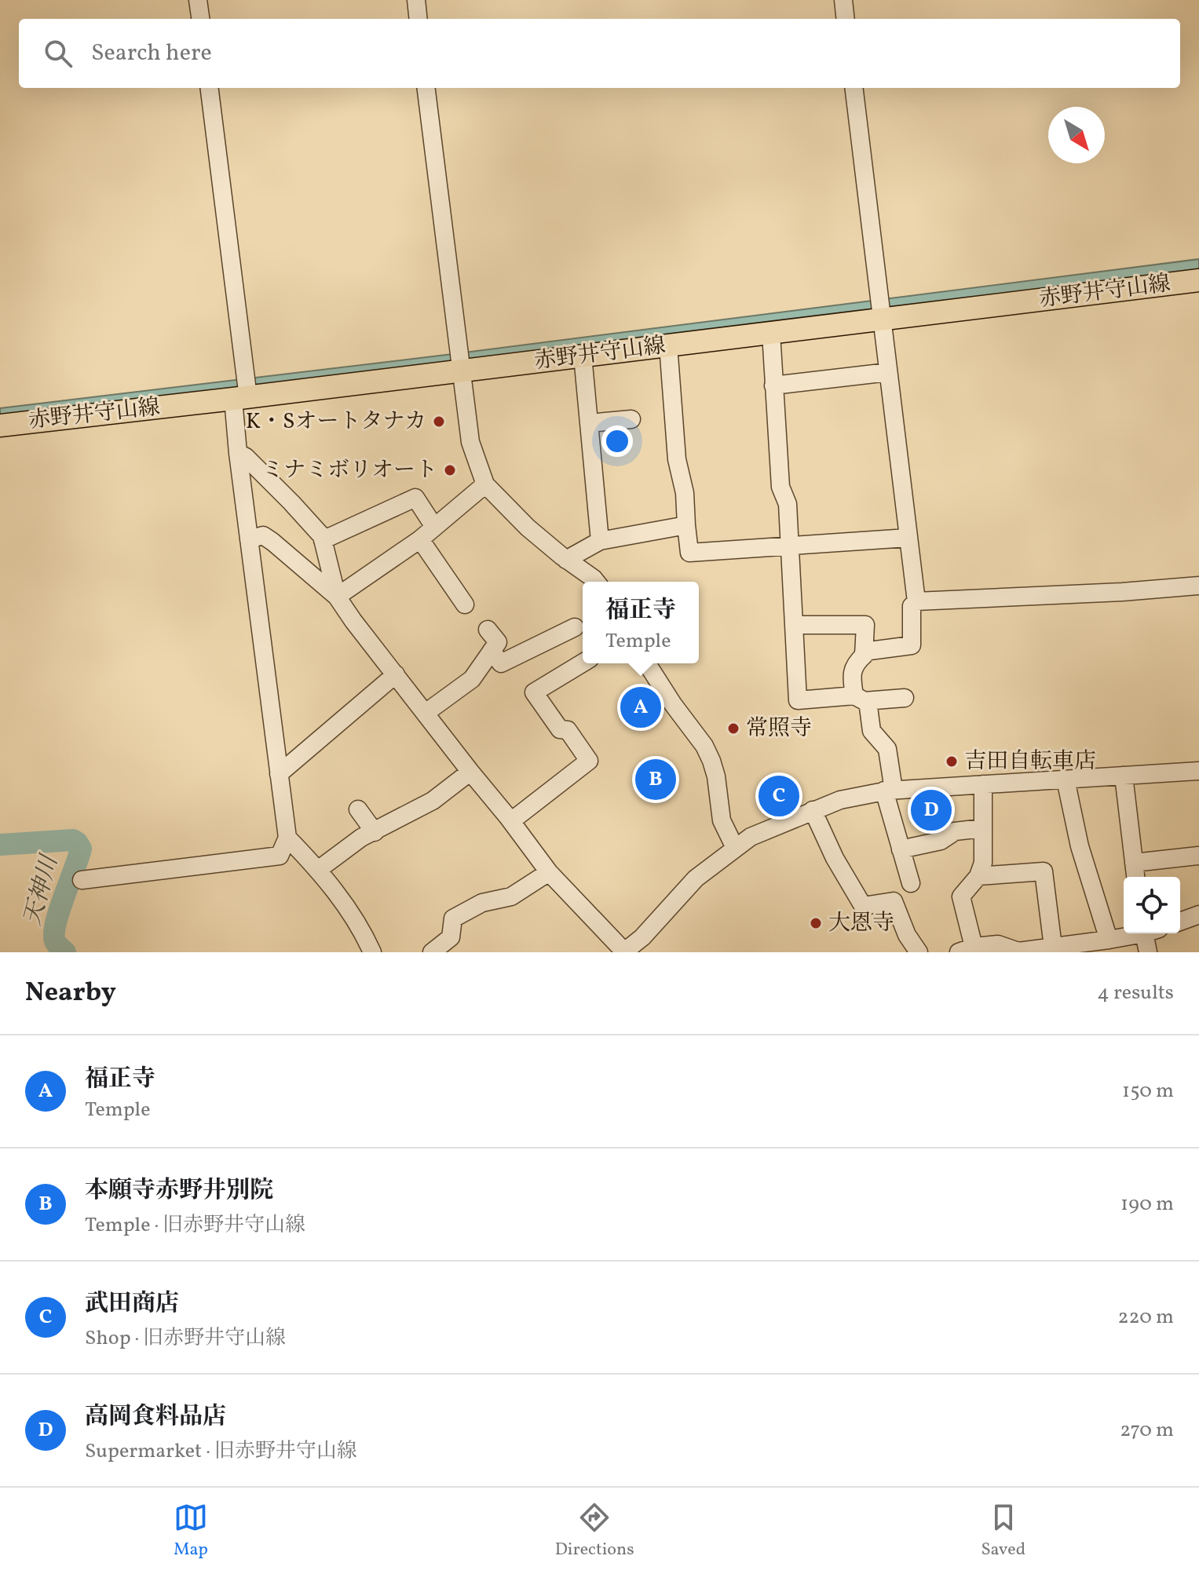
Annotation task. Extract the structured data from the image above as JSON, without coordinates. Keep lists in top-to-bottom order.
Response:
{
  "streets": {
    "main road": ["赤野井守山線"]
  },
  "water": ["天神川"],
  "places": [
    "K・Sオートタナカ",
    "ミナミボリオート",
    "常照寺",
    "吉田自転車店",
    "大恩寺"
  ],
  "north": "bottom right",
  "page": {
    "search": "Search here",
    "popup": ["福正寺", "Temple"],
    "pins": [
      "A",
      "B",
      "C",
      "D"
    ],
    "heading": ["Nearby", "4 results"],
    "list": [
      {
        "mark": "A",
        "name": "福正寺",
        "note": "Temple",
        "value": "150 m"
      },
      {
        "mark": "B",
        "name": "本願寺赤野井別院",
        "note": "Temple · 旧赤野井守山線",
        "value": "190 m"
      },
      {
        "mark": "C",
        "name": "武田商店",
        "note": "Shop · 旧赤野井守山線",
        "value": "220 m"
      },
      {
        "mark": "D",
        "name": "高岡食料品店",
        "note": "Supermarket · 旧赤野井守山線",
        "value": "270 m"
      }
    ],
    "nav": ["Map", "Directions", "Saved"]
  }
}
